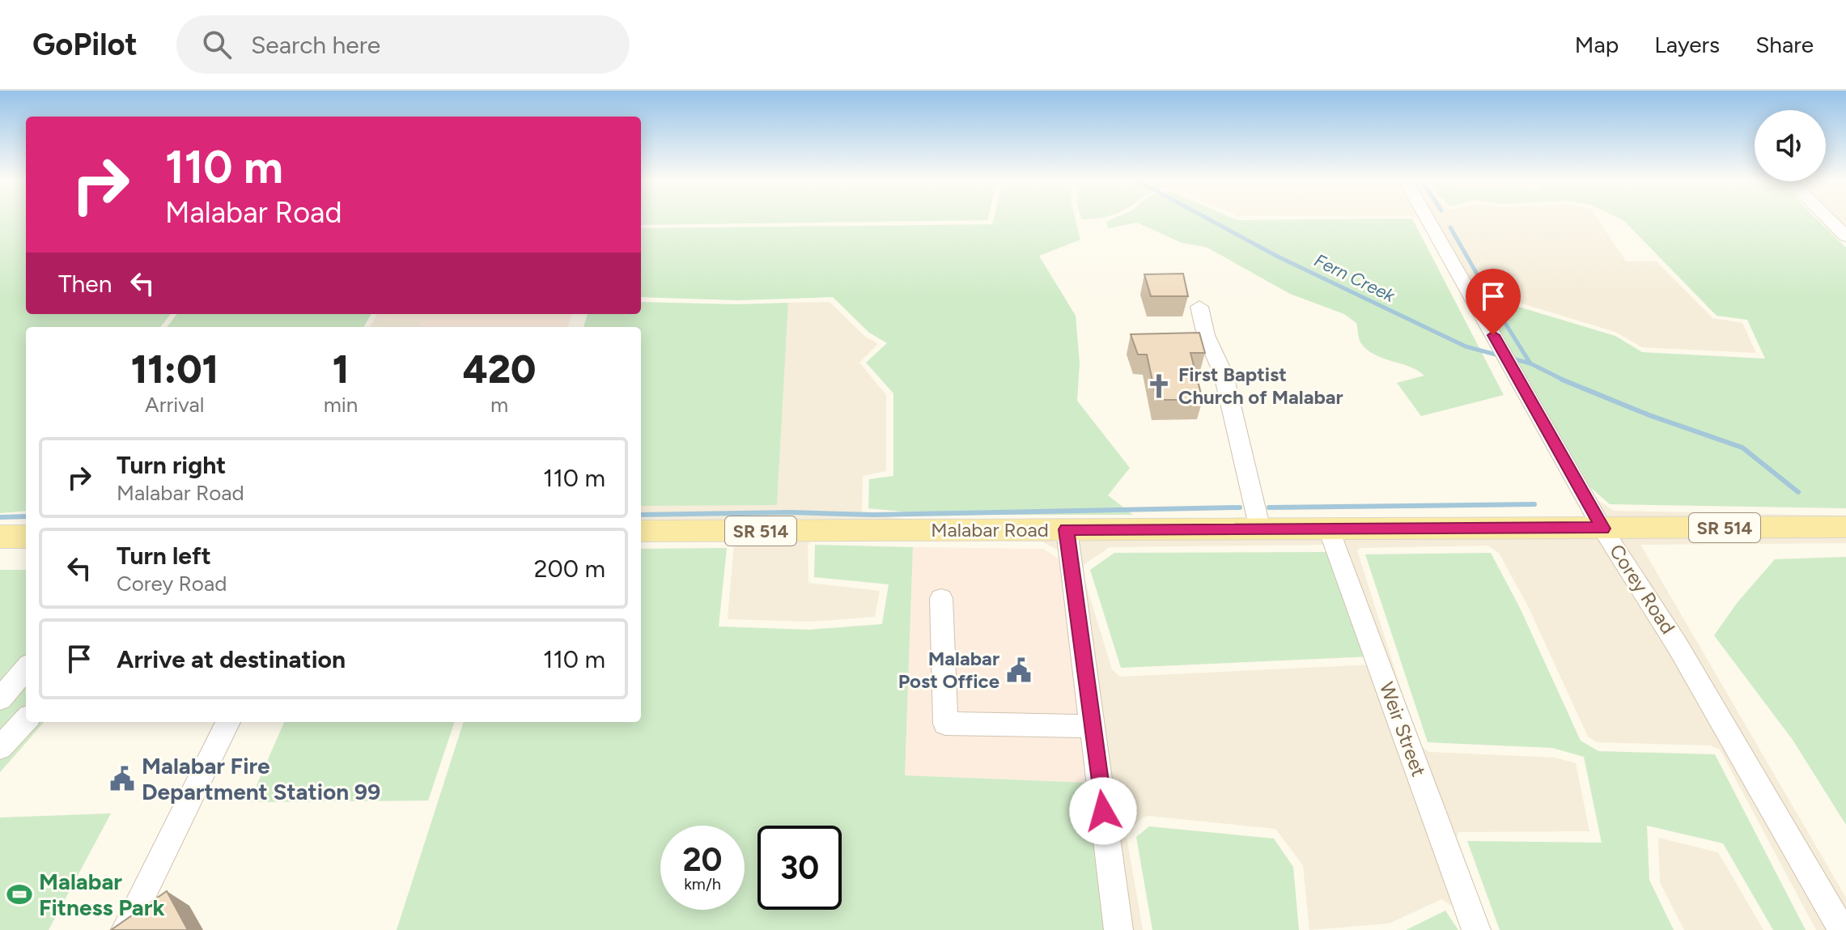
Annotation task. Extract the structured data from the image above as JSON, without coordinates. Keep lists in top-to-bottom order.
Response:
{
  "streets": {
    "main road": ["SR 514", "Malabar Road"],
    "street": ["Corey Road", "Weir Street"]
  },
  "crossings": [
    ["Malabar Road", "Corey Road"],
    ["Malabar Road", "Weir Street"]
  ],
  "water": ["Fern Creek"],
  "places": {
    "church": ["First Baptist Church of Malabar"],
    "public building": ["Malabar Post Office", "Malabar Fire Department Station 99"],
    "sports": ["Malabar Fitness Park"]
  },
  "page": {
    "header": "GoPilot",
    "search": "Search here",
    "nav": ["Map", "Layers", "Share"],
    "turn": ["110 m", "Malabar Road"],
    "then": "Then",
    "eta": [
      "11:01",
      "Arrival",
      "1",
      "min",
      "420",
      "m"
    ],
    "list": [
      {
        "name": "Turn right",
        "note": "Malabar Road",
        "value": "110 m"
      },
      {
        "name": "Turn left",
        "note": "Corey Road",
        "value": "200 m"
      },
      {
        "name": "Arrive at destination",
        "value": "110 m"
      }
    ],
    "speed": "20 km/h",
    "limit": "30"
  }
}
